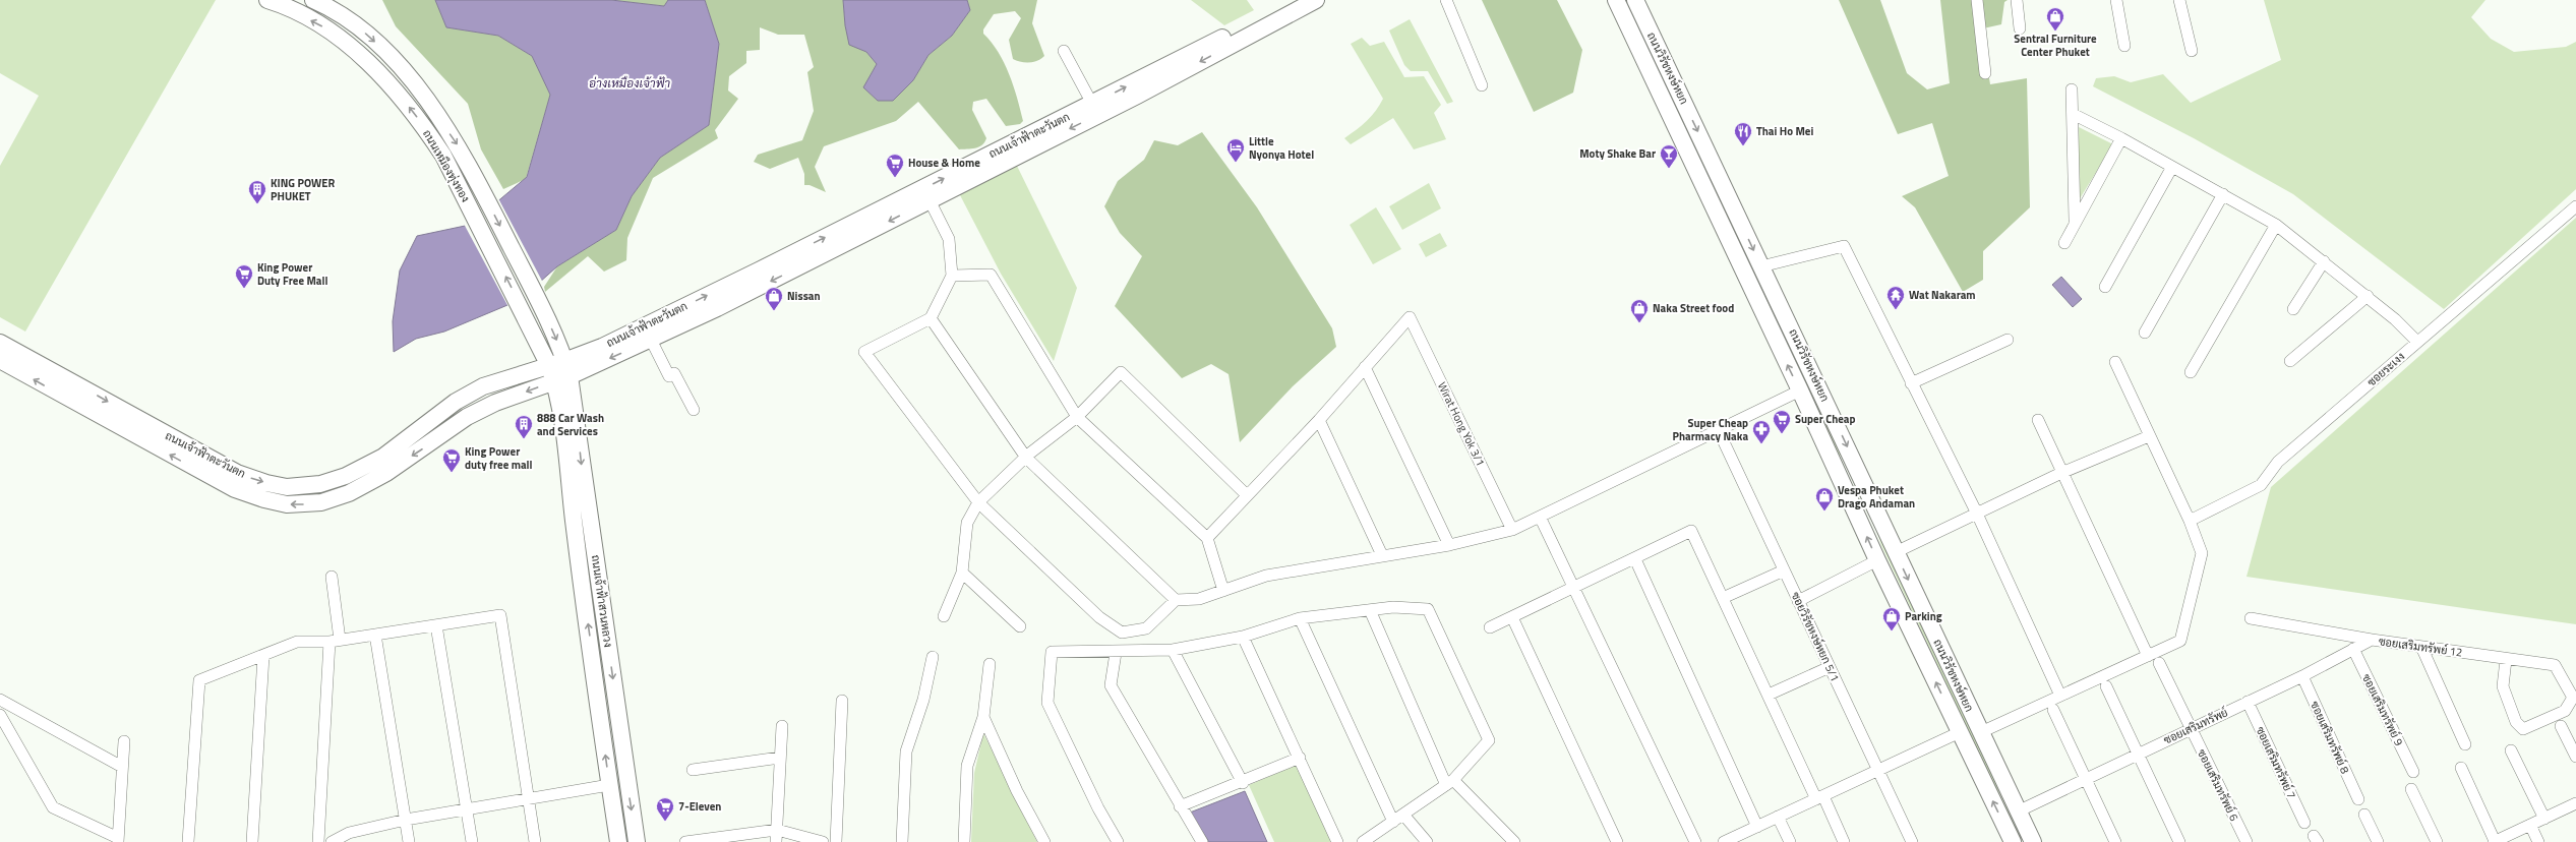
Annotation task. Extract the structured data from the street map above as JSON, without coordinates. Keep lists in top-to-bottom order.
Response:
{
  "streets": {
    "main road": [
      "ถนนวิรัชหงษ์หยก",
      "ถนนเจ้าฟ้าตะวันตก",
      "ถนนเหมืองทุ่งทอง",
      "ถนนเจ้าฟ้าสวนหลวง"
    ],
    "street": [
      "ซอยระเงง",
      "Wirat Hong Yok 3/1",
      "ซอยวิรัชหงษ์หยก 5/1",
      "ซอยเสริมทรัพย์ 12",
      "ซอยเสริมทรัพย์ 9",
      "ซอยเสริมทรัพย์",
      "ซอยเสริมทรัพย์ 8",
      "ซอยเสริมทรัพย์ 7",
      "ซอยเสริมทรัพย์ 6"
    ]
  },
  "crossings": [
    ["ถนนวิรัชหงษ์หยก", "ซอยเสริมทรัพย์"],
    ["ถนนเจ้าฟ้าตะวันตก", "ถนนเหมืองทุ่งทอง"],
    ["ถนนเจ้าฟ้าตะวันตก", "ถนนเจ้าฟ้าสวนหลวง"],
    ["ถนนเหมืองทุ่งทอง", "ถนนเจ้าฟ้าสวนหลวง"],
    ["ซอยเสริมทรัพย์ 12", "ซอยเสริมทรัพย์"],
    ["ซอยเสริมทรัพย์ 9", "ซอยเสริมทรัพย์"],
    ["ซอยเสริมทรัพย์", "ซอยเสริมทรัพย์ 8"],
    ["ซอยเสริมทรัพย์", "ซอยเสริมทรัพย์ 7"],
    ["ซอยเสริมทรัพย์", "ซอยเสริมทรัพย์ 6"]
  ],
  "water": ["อ่างเหมืองเจ้าฟ้า"],
  "places": {
    "shop": [
      "Sentral Furniture Center Phuket",
      "Nissan",
      "Naka Street food",
      "Vespa Phuket Drago Andaman",
      "Parking"
    ],
    "restaurant": ["Thai Ho Mei"],
    "hotel": ["Little Nyonya Hotel"],
    "bar": ["Moty Shake Bar"],
    "supermarket": [
      "House & Home",
      "King Power Duty Free Mall",
      "Super Cheap",
      "King Power duty free mall",
      "7-Eleven"
    ],
    "building": ["KING POWER PHUKET", "888 Car Wash and Services"],
    "temple": ["Wat Nakaram"],
    "pharmacy": ["Super Cheap Pharmacy Naka"]
  }
}
